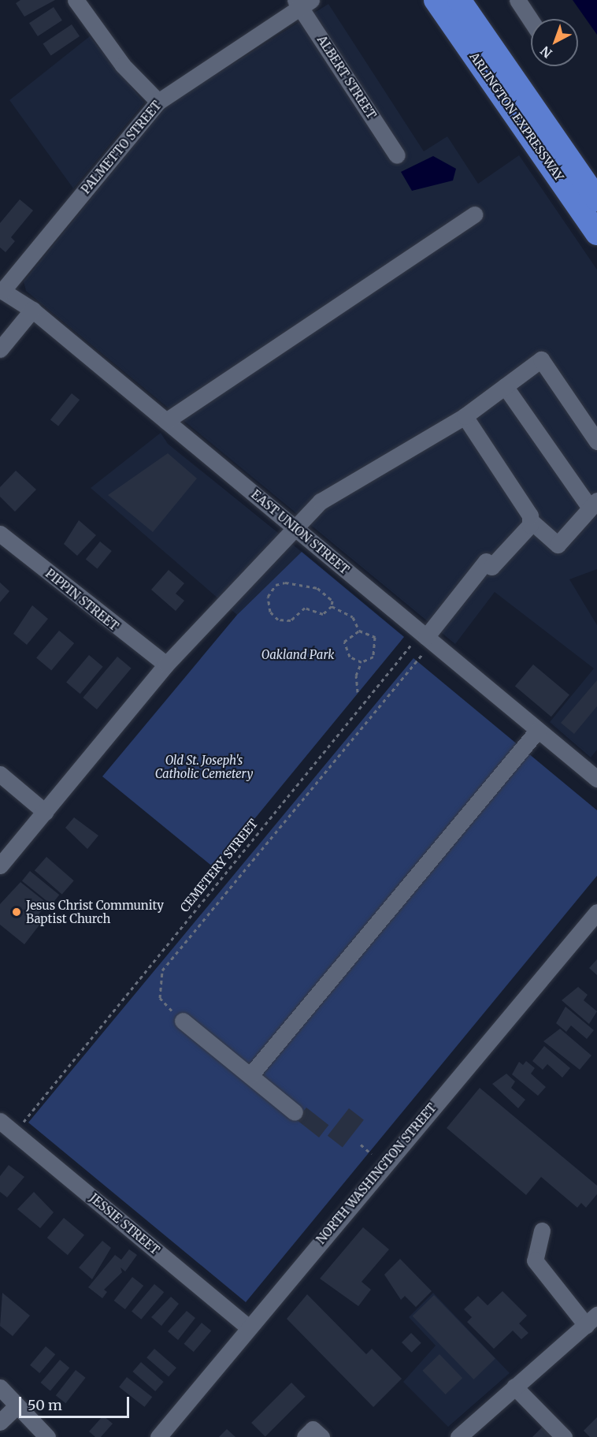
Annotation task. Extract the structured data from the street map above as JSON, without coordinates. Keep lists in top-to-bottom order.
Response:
{
  "streets": {
    "highway": ["ARLINGTON EXPRESSWAY"],
    "street": [
      "ALBERT STREET",
      "PALMETTO STREET",
      "EAST UNION STREET",
      "PIPPIN STREET",
      "NORTH WASHINGTON STREET",
      "JESSIE STREET"
    ],
    "path": ["CEMETERY STREET"]
  },
  "crossings": [
    ["ALBERT STREET", "PALMETTO STREET"],
    ["PALMETTO STREET", "EAST UNION STREET"],
    ["EAST UNION STREET", "CEMETERY STREET"],
    ["CEMETERY STREET", "JESSIE STREET"],
    ["NORTH WASHINGTON STREET", "JESSIE STREET"]
  ],
  "parks": ["Oakland Park", "Old St. Joseph's Catholic Cemetery"],
  "places": ["Jesus Christ Community Baptist Church"],
  "scale_bar": "50 m",
  "north": "bottom left"
}
